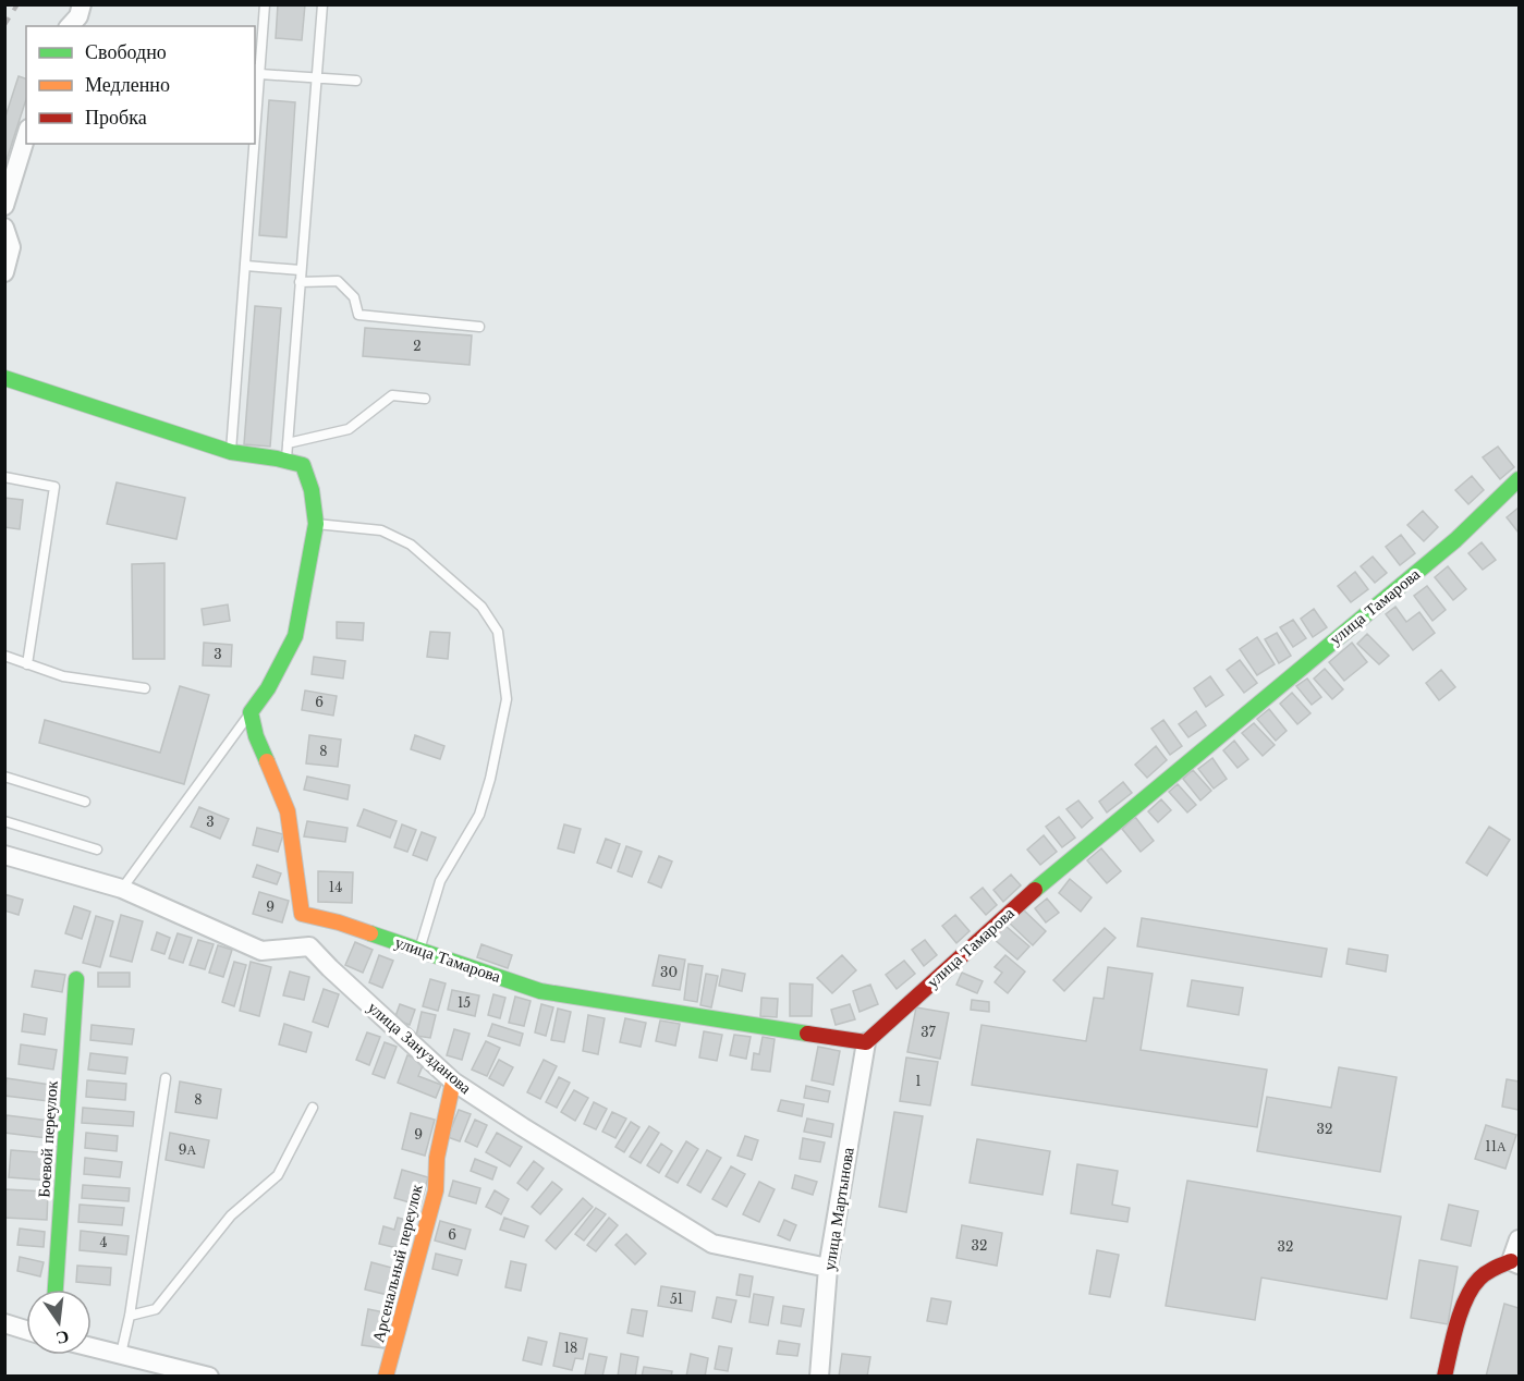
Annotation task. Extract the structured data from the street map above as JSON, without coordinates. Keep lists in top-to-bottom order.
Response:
{
  "streets": {
    "street": [
      "улица Тамарова",
      "улица Занузданова",
      "Боевой переулок",
      "улица Мартынова",
      "Арсенальный переулок"
    ]
  },
  "crossings": [
    ["улица Тамарова", "улица Мартынова"],
    ["улица Занузданова", "улица Мартынова"],
    ["улица Занузданова", "Арсенальный переулок"]
  ],
  "house_numbers": [
    "2",
    "3",
    "6",
    "8",
    "3",
    "14",
    "9",
    "30",
    "15",
    "37",
    "1",
    "8",
    "32",
    "9",
    "11А",
    "9А",
    "6",
    "4",
    "32",
    "32",
    "51",
    "18"
  ],
  "legend": ["Свободно", "Медленно", "Пробка"],
  "north": "bottom"
}
